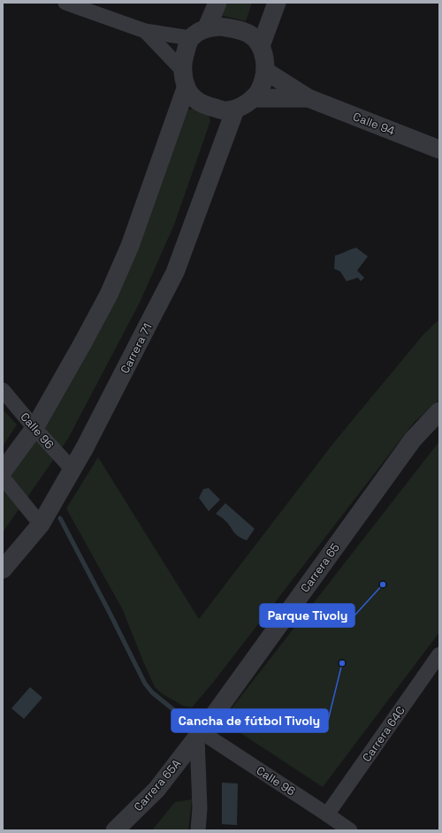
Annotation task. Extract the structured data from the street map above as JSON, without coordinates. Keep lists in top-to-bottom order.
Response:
{
  "streets": {
    "street": [
      "Calle 94",
      "Carrera 71",
      "Calle 96",
      "Carrera 65",
      "Carrera 64C",
      "Carrera 65A"
    ]
  },
  "crossings": [
    ["Calle 94", "Carrera 71"],
    ["Carrera 71", "Calle 96"],
    ["Calle 96", "Carrera 65"],
    ["Calle 96", "Carrera 64C"],
    ["Calle 96", "Carrera 65A"],
    ["Carrera 65", "Carrera 65A"]
  ],
  "places": ["Parque Tivoly", "Cancha de fútbol Tivoly"]
}
